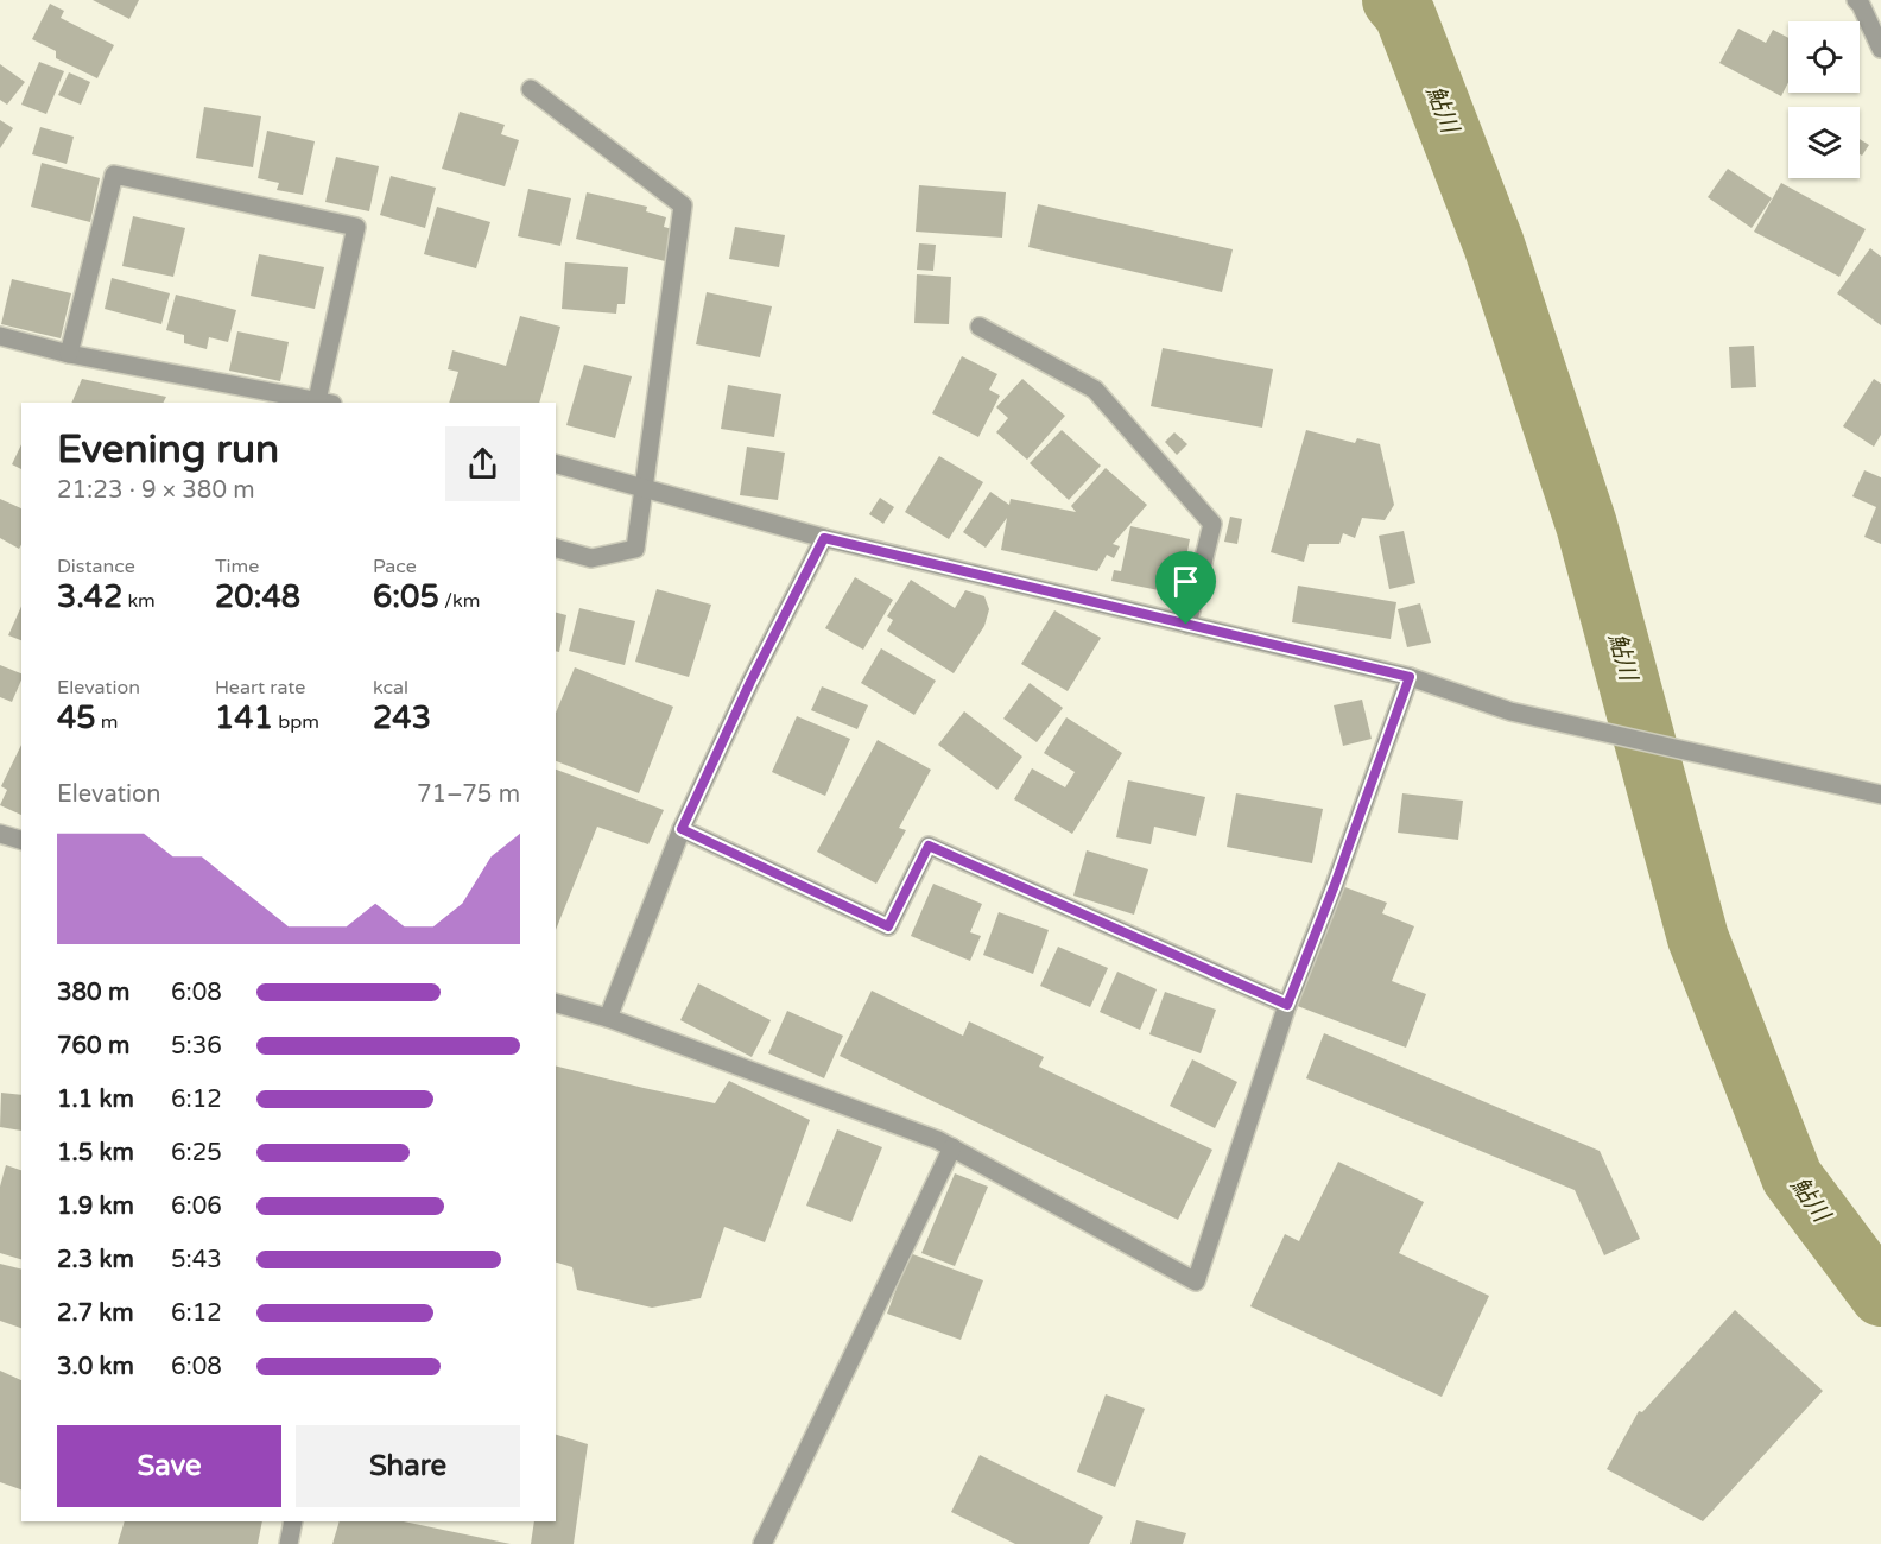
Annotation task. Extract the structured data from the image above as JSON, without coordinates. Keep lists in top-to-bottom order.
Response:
{
  "water": ["鮎川"],
  "page": {
    "heading": ["Evening run", "21:23 · 9 × 380 m"],
    "stats": [
      ["Distance", "3.42 km"],
      ["Time", "20:48"],
      ["Pace", "6:05 /km"],
      ["Elevation", "45 m"],
      ["Heart rate", "141 bpm"],
      ["kcal", "243"]
    ],
    "chart": ["Elevation", "71–75 m"],
    "list": [
      {
        "name": "380 m",
        "note": "6:08"
      },
      {
        "name": "760 m",
        "note": "5:36"
      },
      {
        "name": "1.1 km",
        "note": "6:12"
      },
      {
        "name": "1.5 km",
        "note": "6:25"
      },
      {
        "name": "1.9 km",
        "note": "6:06"
      },
      {
        "name": "2.3 km",
        "note": "5:43"
      },
      {
        "name": "2.7 km",
        "note": "6:12"
      },
      {
        "name": "3.0 km",
        "note": "6:08"
      }
    ],
    "buttons": ["Save", "Share"]
  }
}
